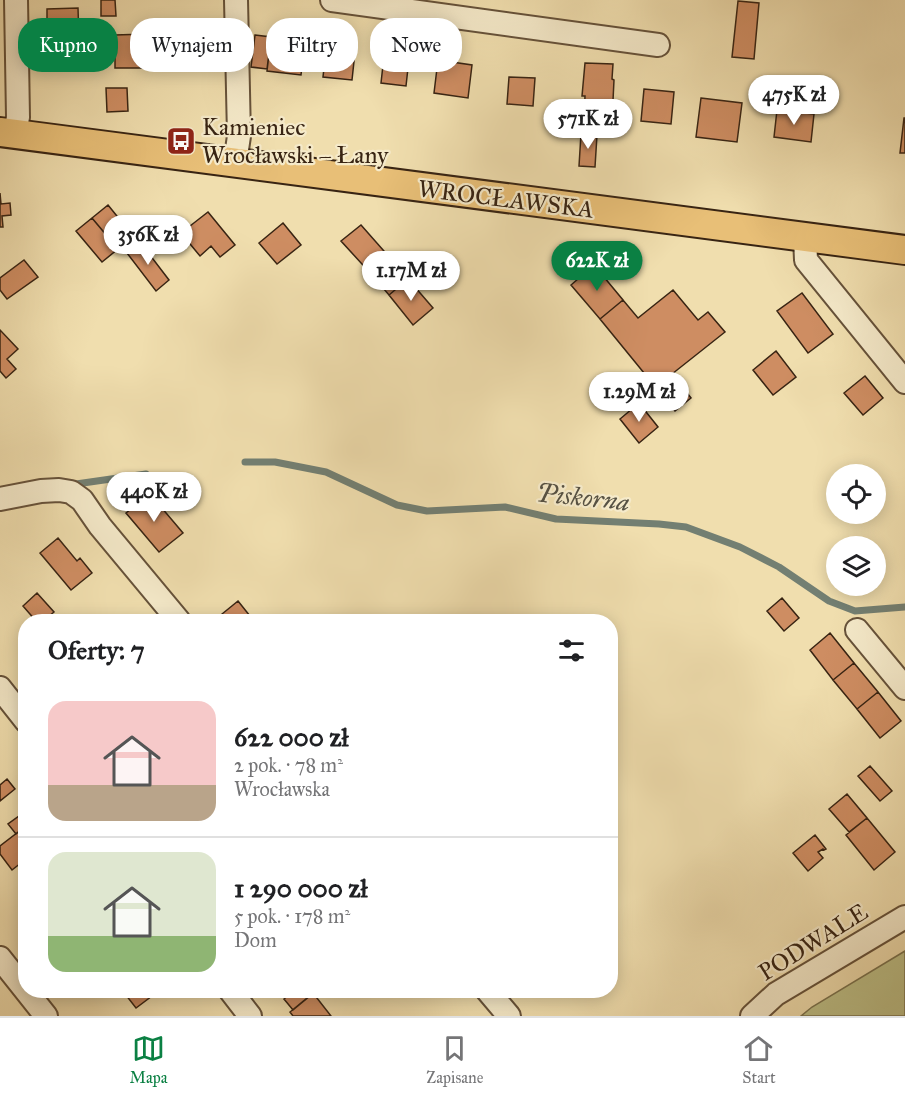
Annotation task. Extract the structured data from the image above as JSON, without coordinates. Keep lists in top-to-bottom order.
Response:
{
  "streets": {
    "main road": ["WROCŁAWSKA"],
    "street": ["PODWALE"]
  },
  "water": ["Piskorna"],
  "places": {
    "bus stop": ["Kamieniec Wrocławski – Łany"]
  },
  "page": {
    "chip": [
      "Kupno",
      "Wynajem",
      "Filtry",
      "Nowe"
    ],
    "price": [
      "475K zł",
      "571K zł",
      "356K zł",
      "622K zł",
      "1.17M zł",
      "1.29M zł",
      "440K zł"
    ],
    "heading": "Oferty: 7",
    "list": [
      {
        "name": "622 000 zł",
        "note": "2 pok. · 78 m² · Wrocławska"
      },
      {
        "name": "1 290 000 zł",
        "note": "5 pok. · 178 m² · Dom"
      }
    ],
    "tabs": ["Mapa", "Zapisane", "Start"]
  }
}
